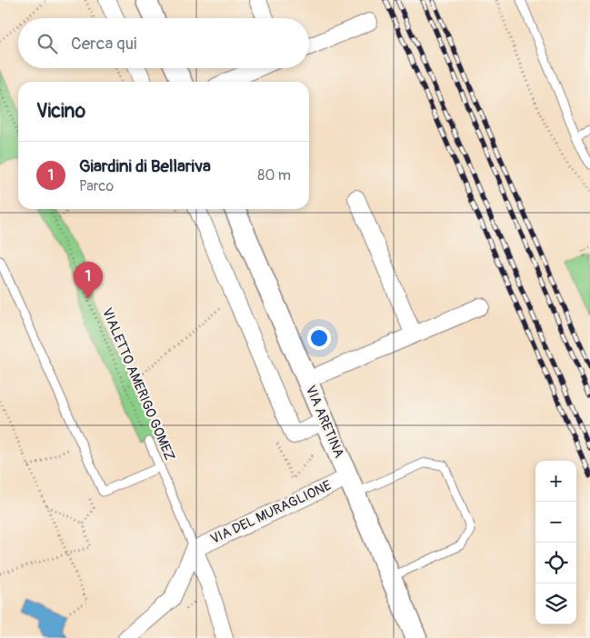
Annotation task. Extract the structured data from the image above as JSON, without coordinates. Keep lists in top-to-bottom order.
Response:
{
  "streets": {
    "street": ["VIA ARETINA", "VIA DEL MURAGLIONE"],
    "lane": ["VIALETTO AMERIGO GOMEZ"]
  },
  "crossings": [
    ["VIALETTO AMERIGO GOMEZ", "VIA DEL MURAGLIONE"],
    ["VIA ARETINA", "VIA DEL MURAGLIONE"]
  ],
  "page": {
    "search": "Cerca qui",
    "heading": "Vicino",
    "list": [
      {
        "mark": "1",
        "name": "Giardini di Bellariva",
        "note": "Parco",
        "value": "80 m"
      }
    ],
    "pins": "1",
    "map_buttons": ["+", "−"]
  }
}
